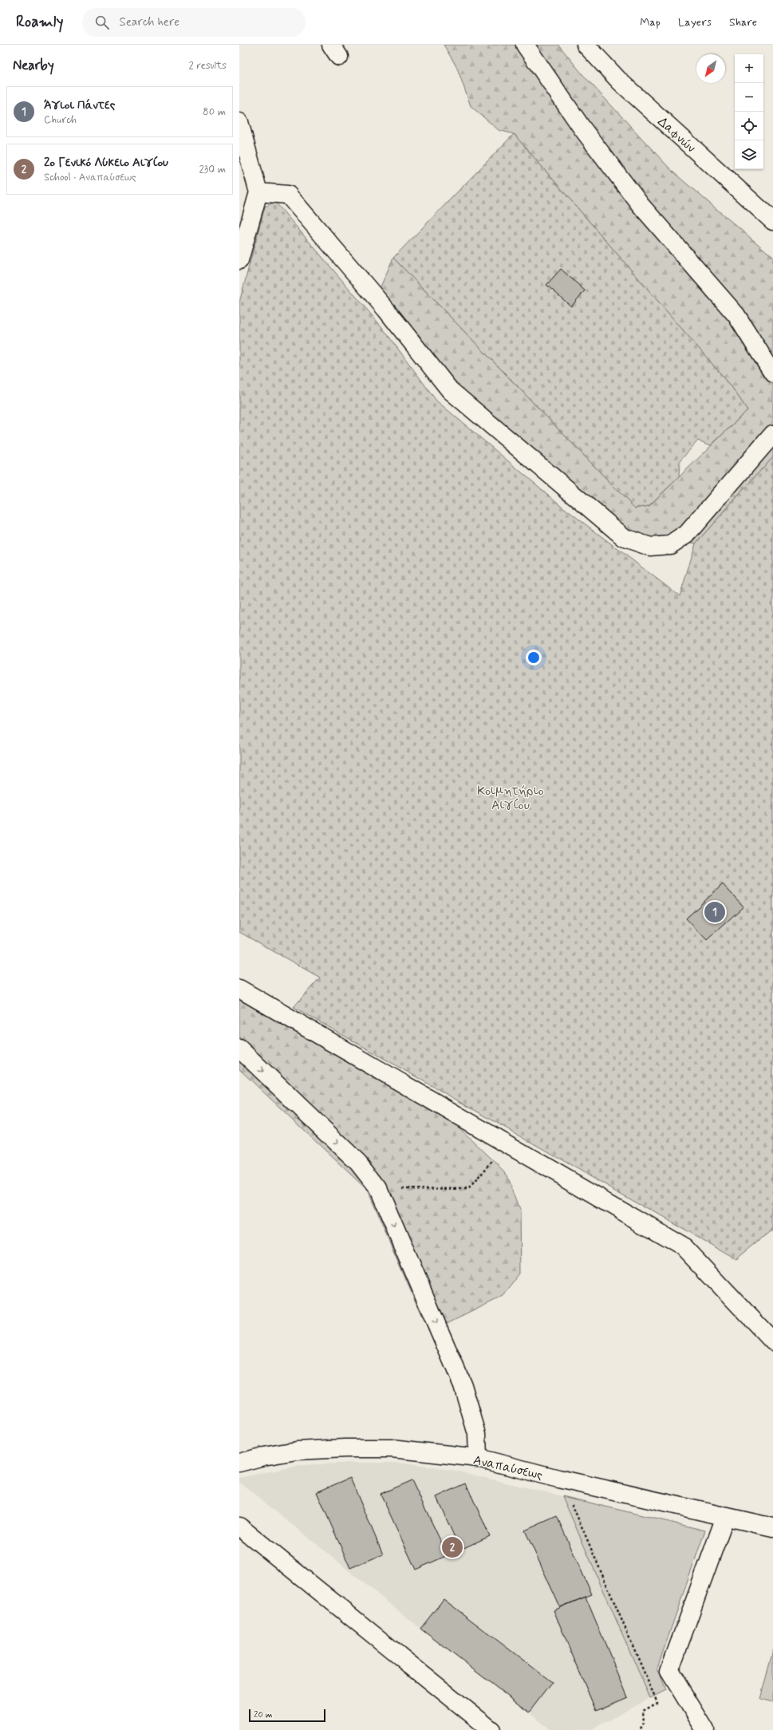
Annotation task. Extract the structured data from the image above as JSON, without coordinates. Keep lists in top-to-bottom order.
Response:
{
  "streets": {
    "street": ["Δαφνών", "Αναπαύσεως"]
  },
  "parks": ["Κοιμητήριο Αιγίου"],
  "scale_bar": "20 m",
  "north": "bottom left",
  "page": {
    "header": "Roamly",
    "search": "Search here",
    "nav": ["Map", "Layers", "Share"],
    "heading": ["Nearby", "2 results"],
    "map_buttons": ["+", "−"],
    "list": [
      {
        "mark": "1",
        "name": "Άγιοι Πάντες",
        "note": "Church",
        "value": "80 m"
      },
      {
        "mark": "2",
        "name": "2ο Γενικό Λύκειο Αιγίου",
        "note": "School · Αναπαύσεως",
        "value": "230 m"
      }
    ],
    "pins": ["1", "2"],
    "scale": "20 m"
  }
}
